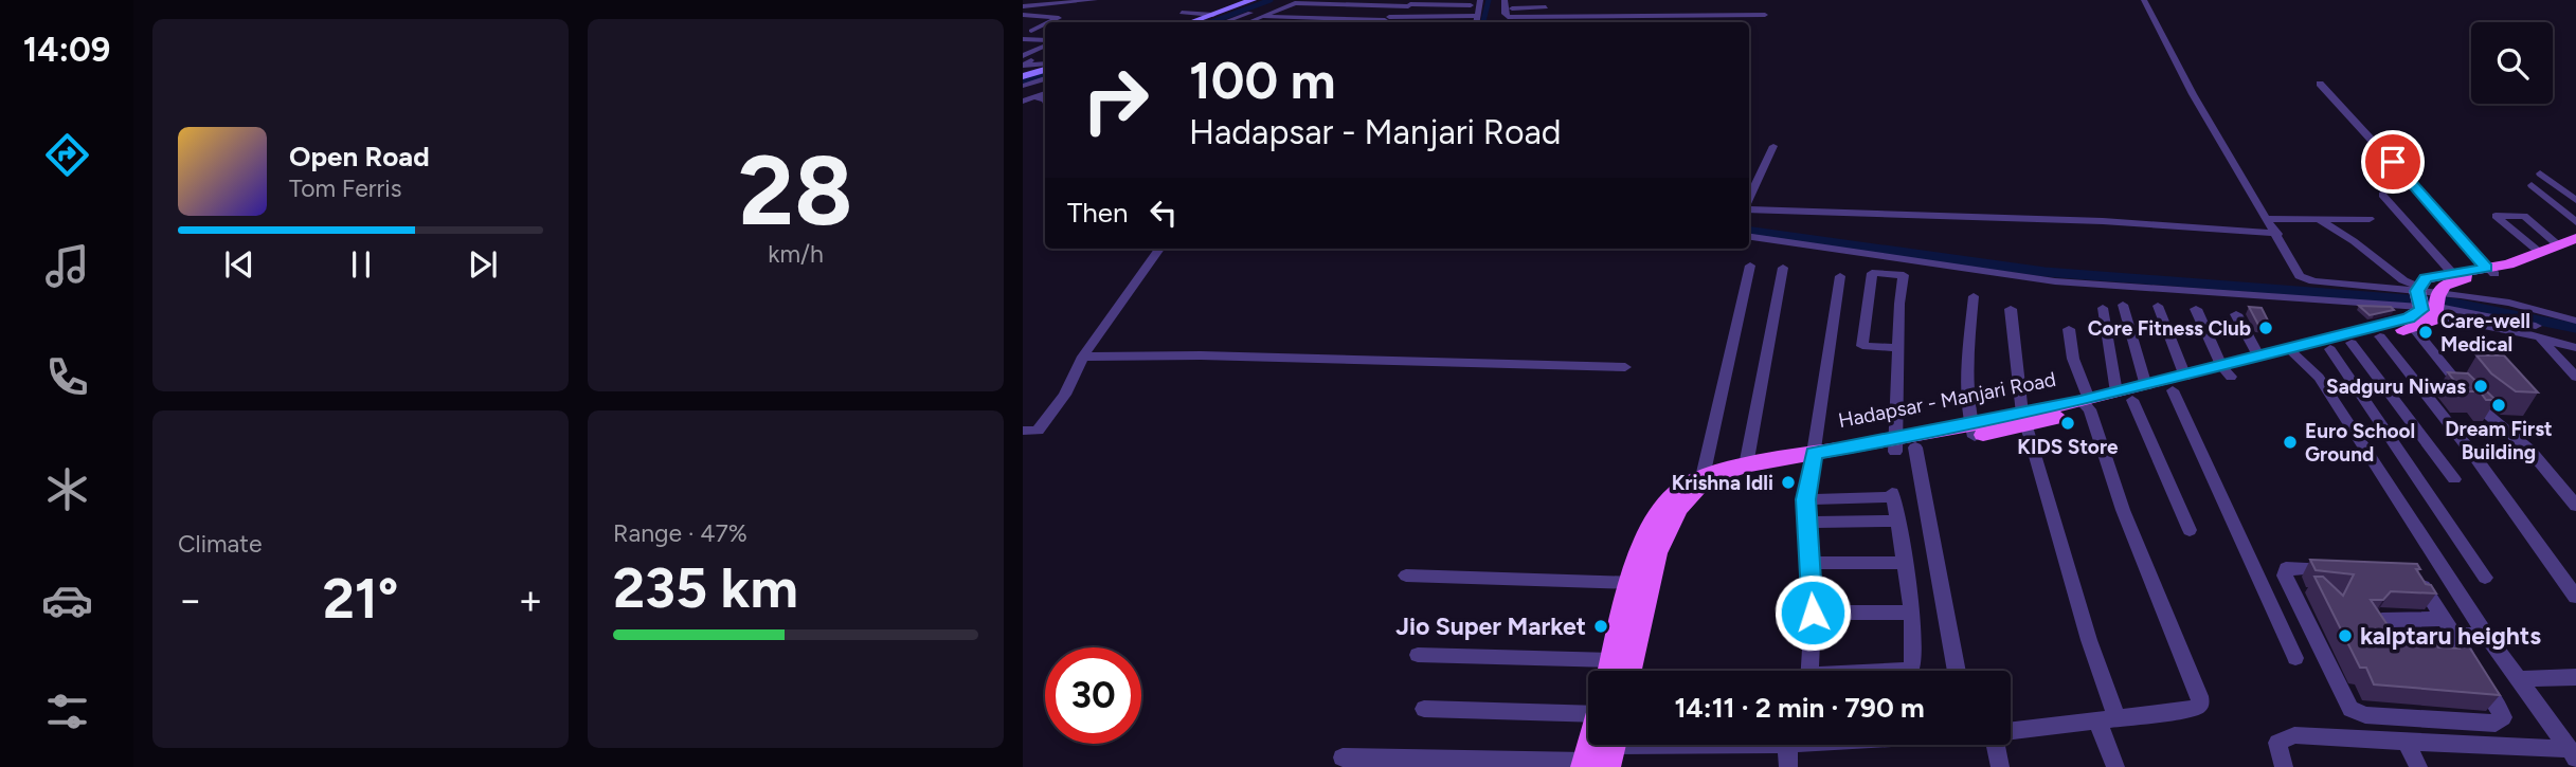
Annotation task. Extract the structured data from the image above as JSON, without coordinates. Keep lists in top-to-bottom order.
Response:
{
  "streets": {
    "main road": ["Hadapsar - Manjari Road"]
  },
  "places": [
    "Core Fitness Club",
    "Care-well Medical",
    "Sadguru Niwas",
    "Dream First Building",
    "KIDS Store",
    "Euro School Ground",
    "Krishna Idli",
    "Jio Super Market",
    "kalptaru heights"
  ],
  "page": {
    "tabs": "14:09",
    "tile": [
      ["28", "km/h"],
      "Climate",
      ["Range · 47%", "235 km"]
    ],
    "turn": ["100 m", "Hadapsar - Manjari Road"],
    "song": ["Open Road", "Tom Ferris"],
    "then": "Then",
    "heat": ["−", "21°", "+"],
    "limit": "30",
    "trip": "14:11 · 2 min · 790 m"
  }
}
